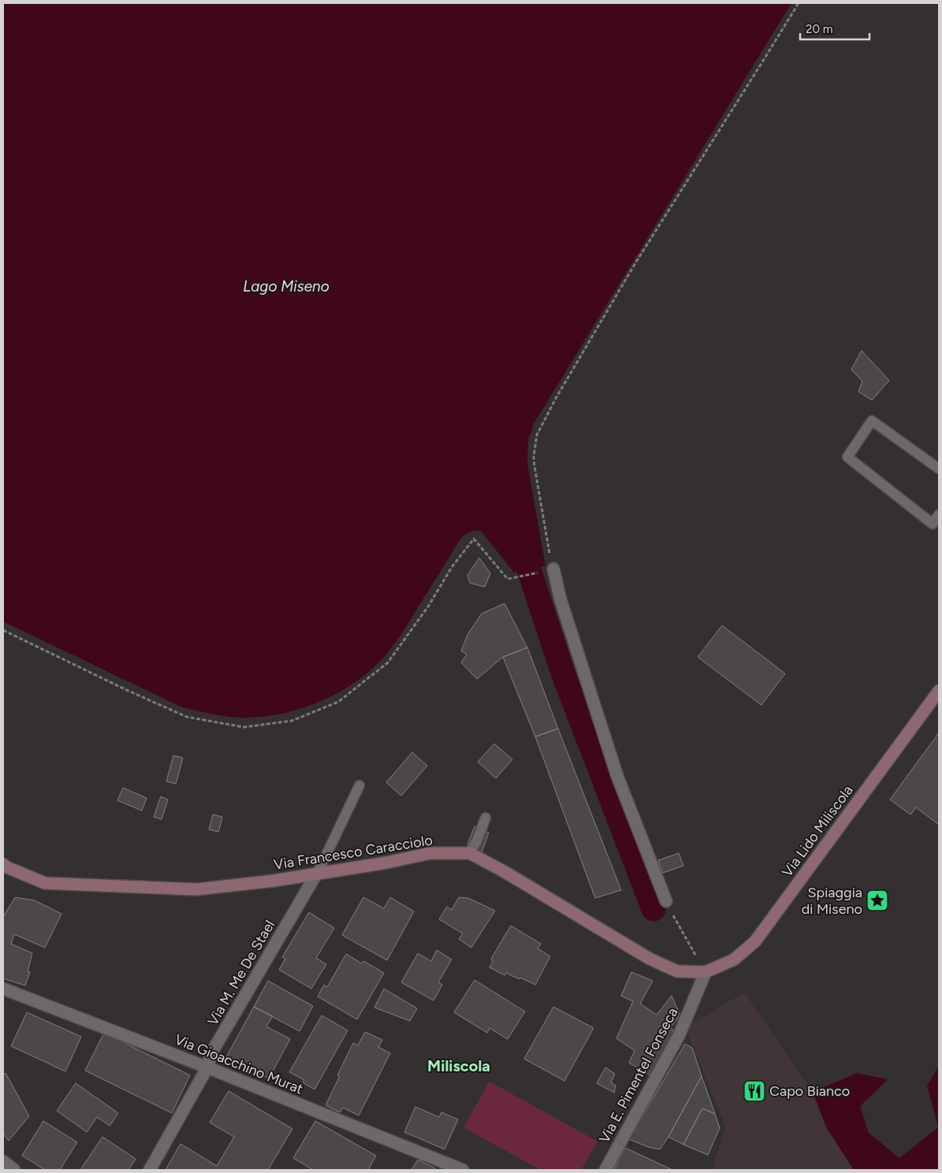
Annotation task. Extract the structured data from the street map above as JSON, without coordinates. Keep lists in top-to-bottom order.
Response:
{
  "streets": {
    "main road": ["Via Lido Miliscola", "Via Francesco Caracciolo"],
    "street": ["Via M. Me De Stael", "Via Gioacchino Murat", "Via E. Pimentel Fonseca"]
  },
  "crossings": [
    ["Via Lido Miliscola", "Via Francesco Caracciolo"],
    ["Via Lido Miliscola", "Via E. Pimentel Fonseca"],
    ["Via Francesco Caracciolo", "Via M. Me De Stael"],
    ["Via Francesco Caracciolo", "Via E. Pimentel Fonseca"],
    ["Via M. Me De Stael", "Via Gioacchino Murat"]
  ],
  "districts": ["Miliscola"],
  "water": ["Lago Miseno"],
  "places": {
    "place": ["Spiaggia di Miseno"],
    "restaurant": ["Capo Bianco"]
  },
  "scale_bar": "20 m"
}
